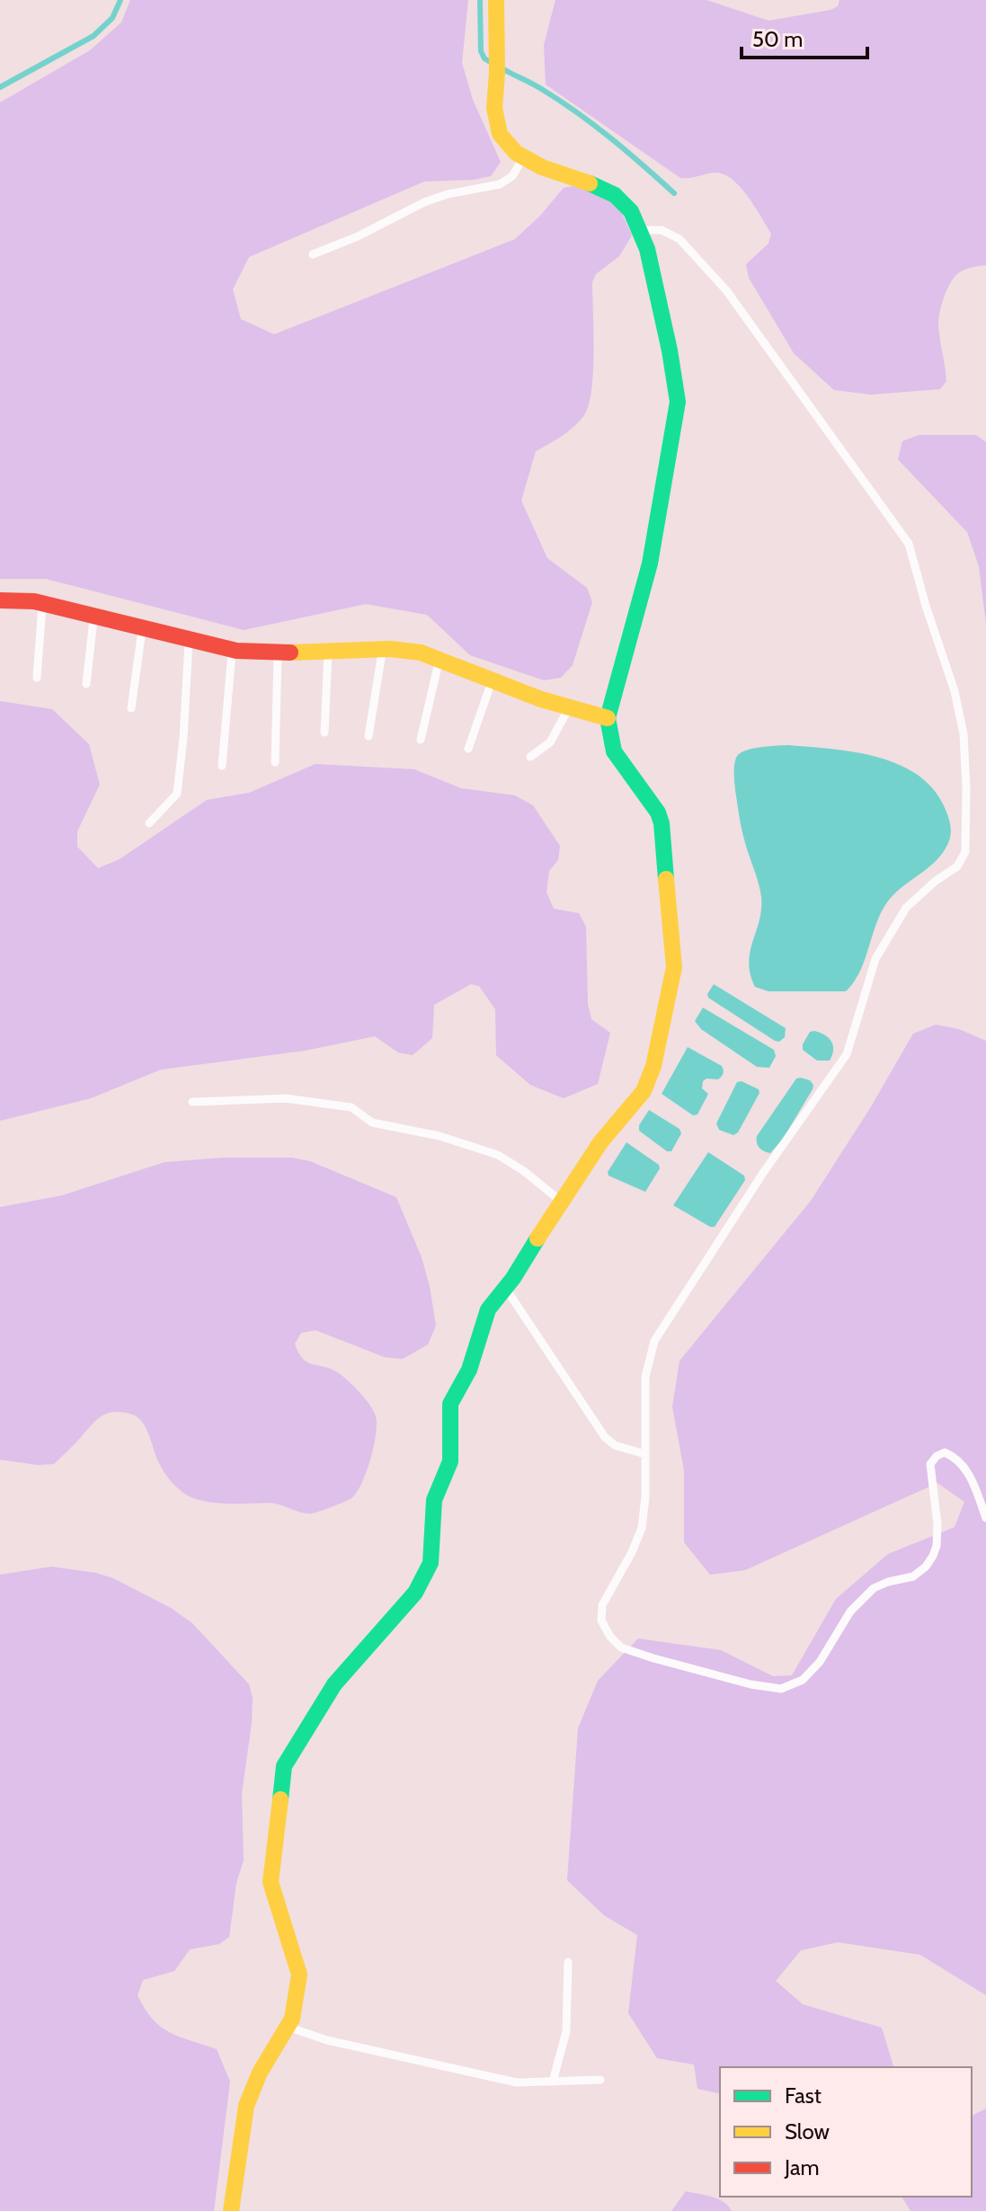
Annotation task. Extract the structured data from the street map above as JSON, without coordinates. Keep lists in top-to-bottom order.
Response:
{
  "legend": ["Fast", "Slow", "Jam"],
  "scale_bar": "50 m"
}
